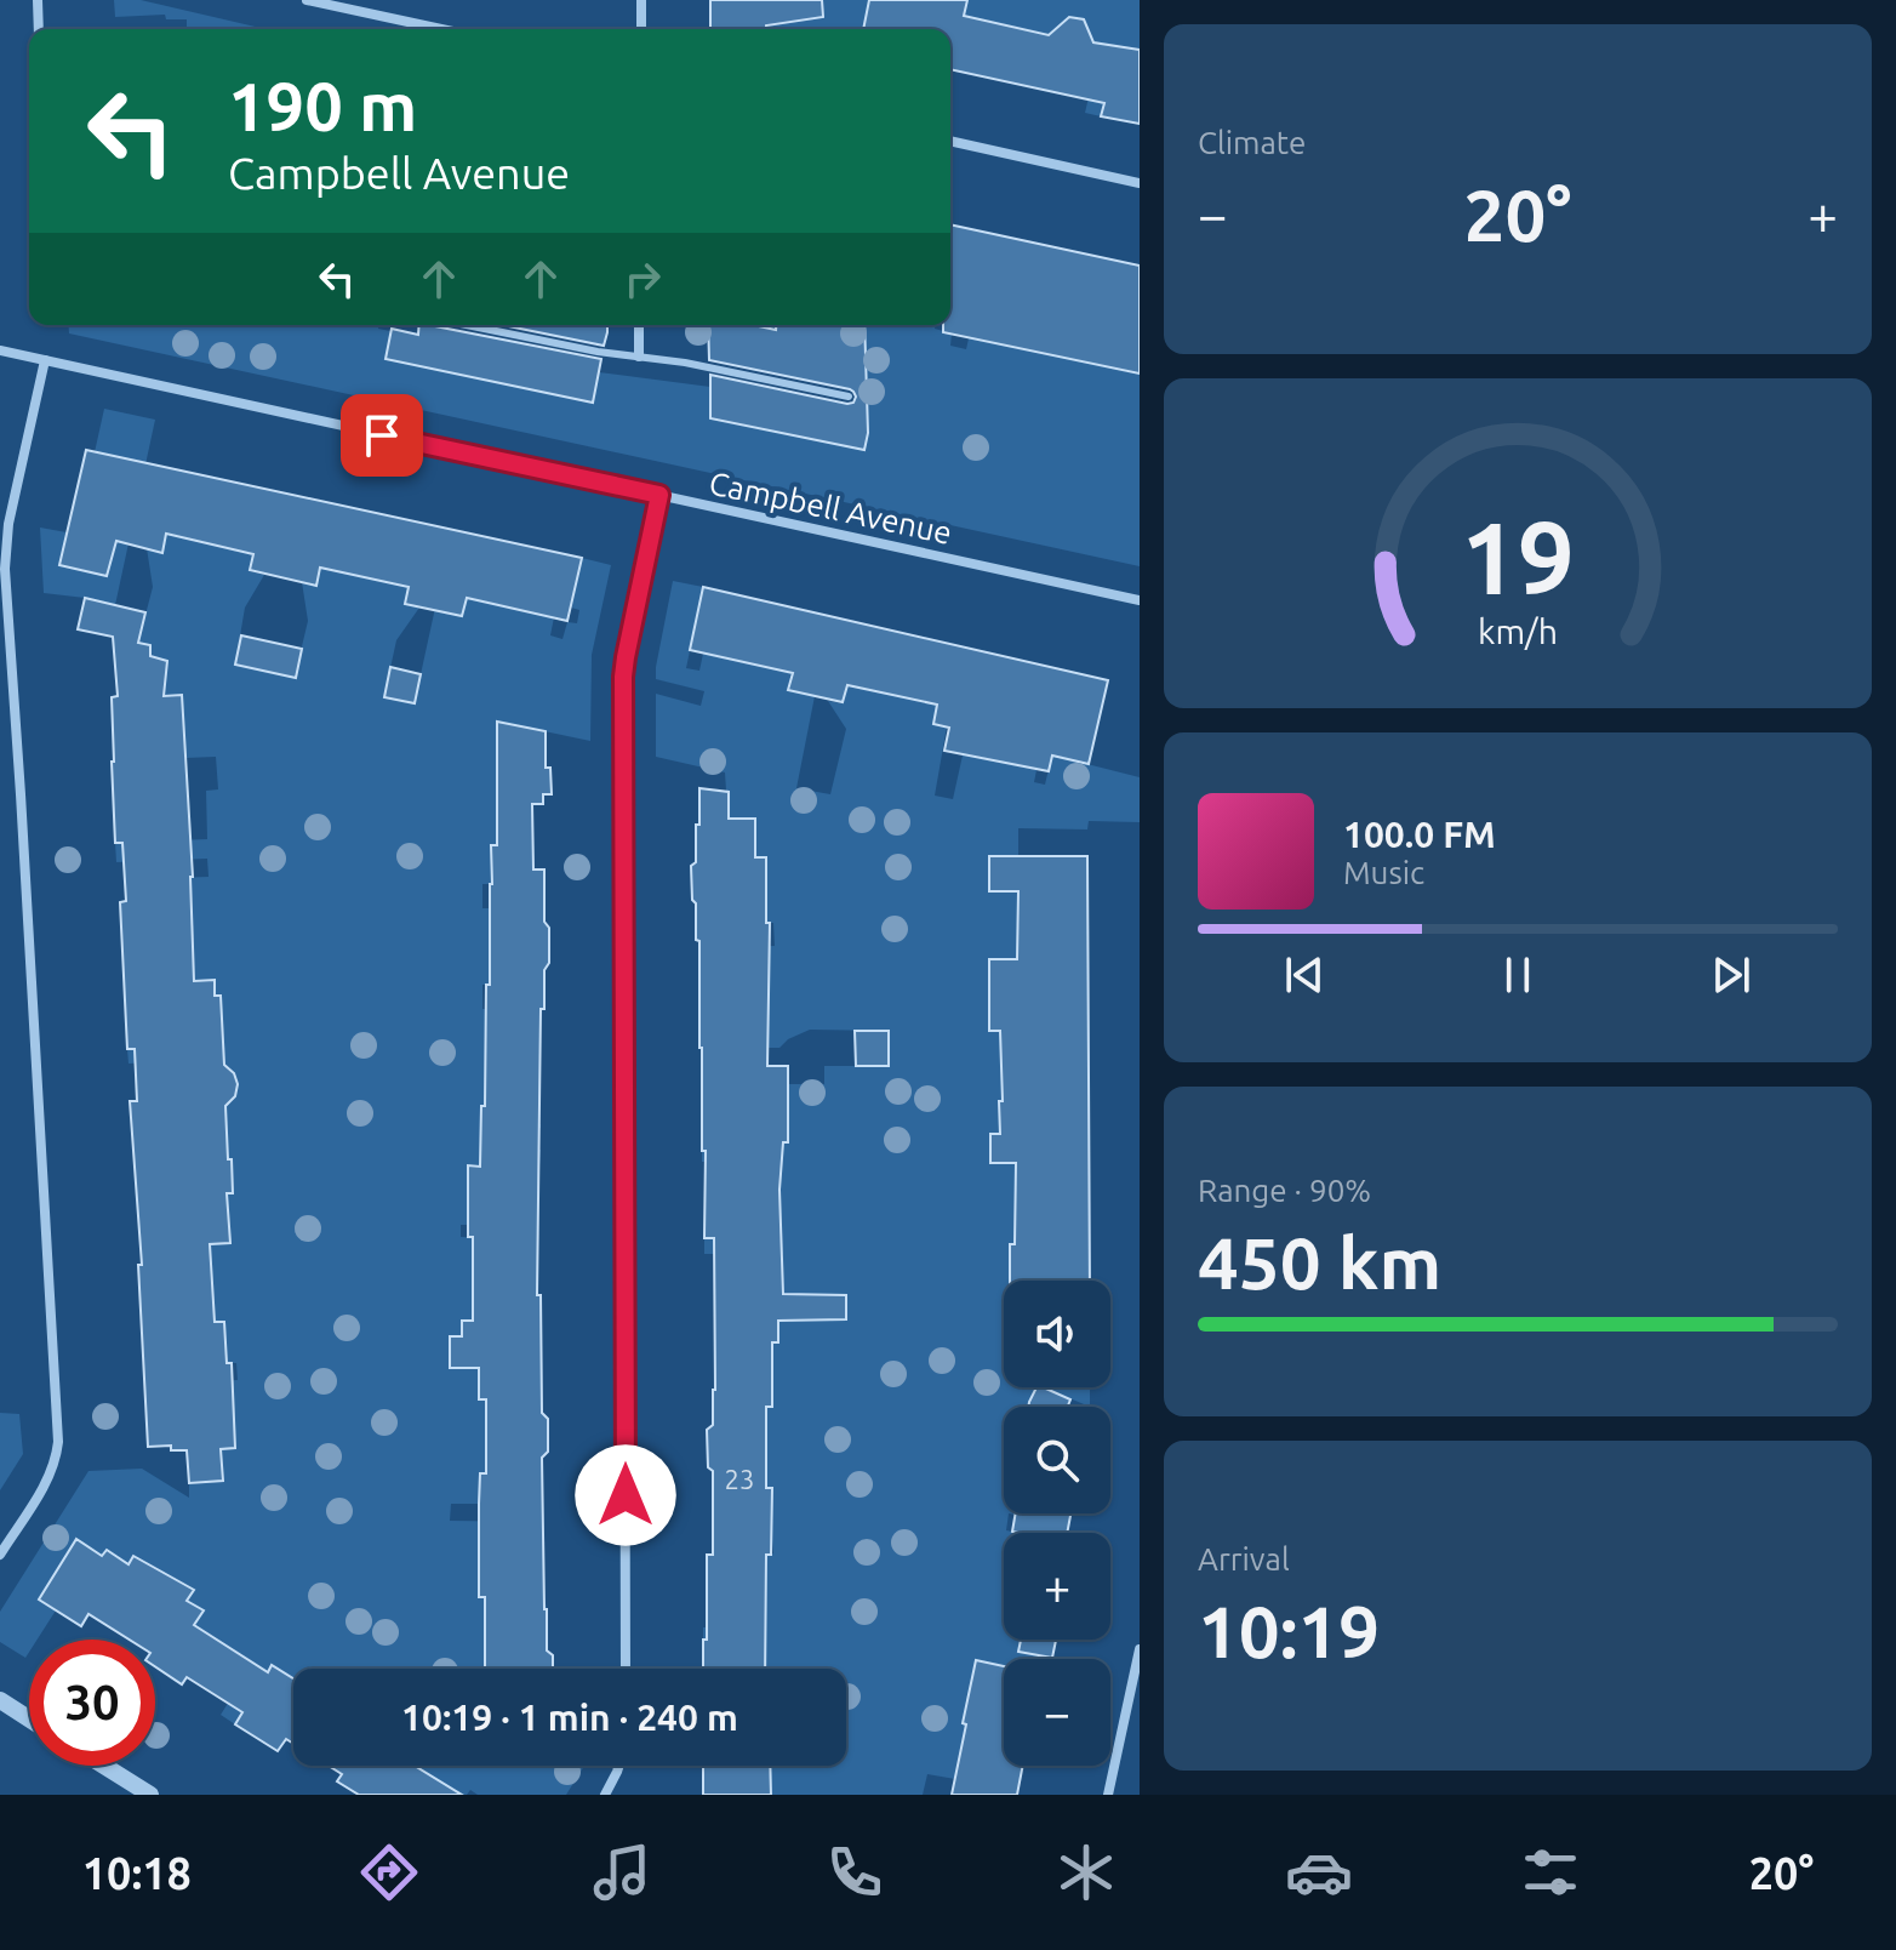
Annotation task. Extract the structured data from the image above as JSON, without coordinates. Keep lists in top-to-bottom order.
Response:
{
  "streets": {
    "street": ["Campbell Avenue"]
  },
  "house_numbers": ["23"],
  "page": {
    "tile": [
      "Climate",
      ["Range · 90%", "450 km"],
      ["Arrival", "10:19"]
    ],
    "turn": ["190 m", "Campbell Avenue"],
    "heat": ["−", "20°", "+"],
    "song": ["100.0 FM", "Music"],
    "map_buttons": ["+", "−"],
    "limit": "30",
    "trip": "10:19 · 1 min · 240 m",
    "tabs": ["10:18", "20°"],
    "gauge": ["19", "km/h"]
  }
}
